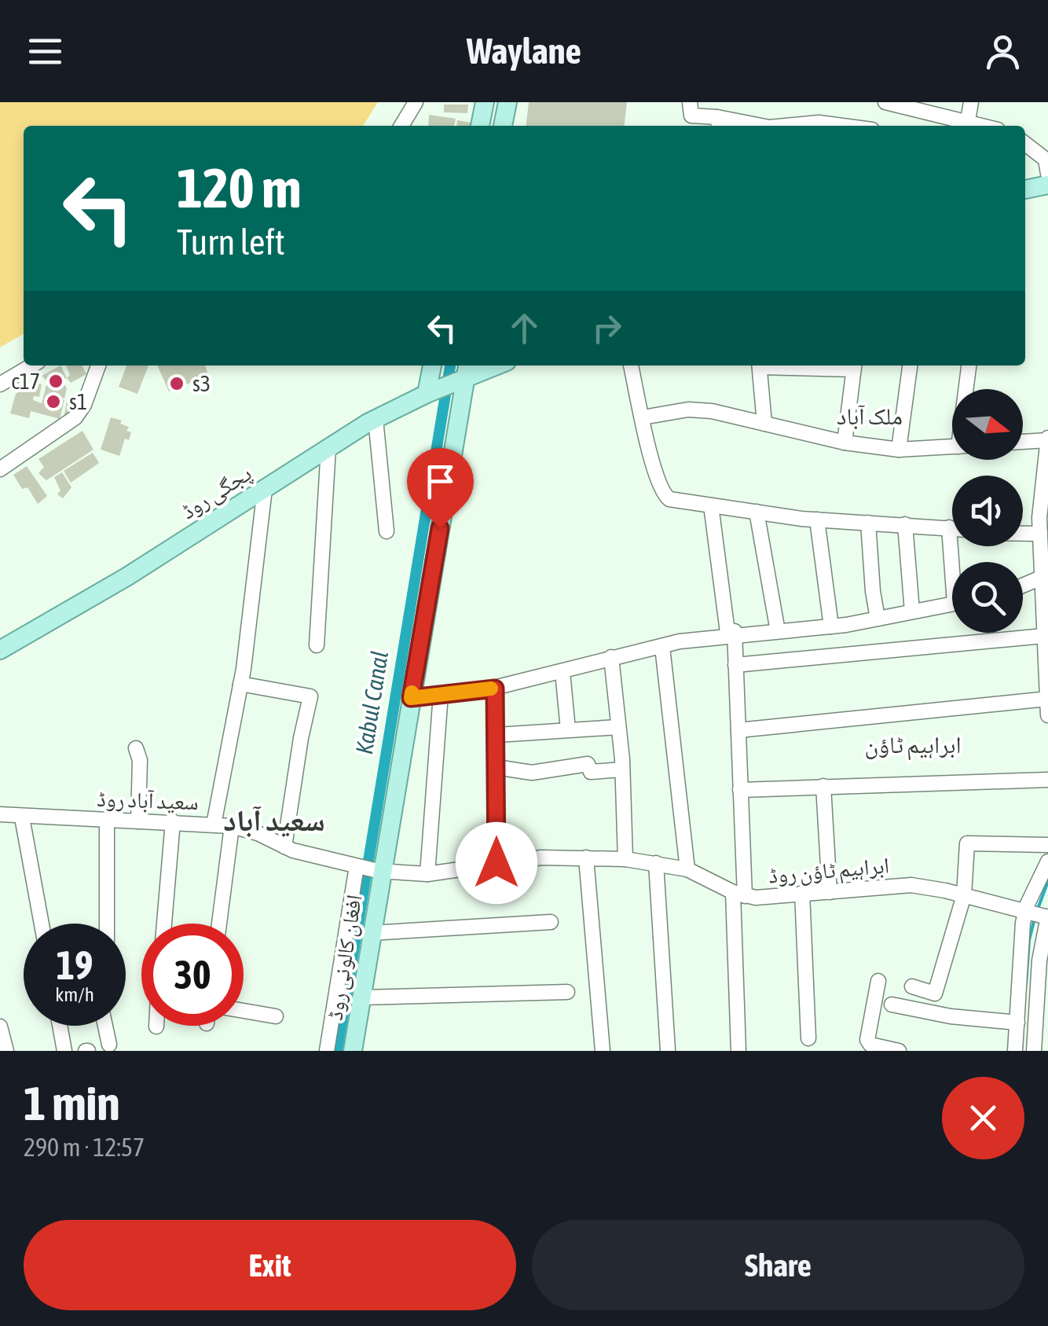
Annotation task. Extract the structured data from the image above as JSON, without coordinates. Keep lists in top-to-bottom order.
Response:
{
  "streets": {
    "main road": ["پجگی روڈ", "افغان کالونی روڈ"],
    "street": ["سعید آباد روڈ", "ابراہیم ٹاؤن روڈ"]
  },
  "crossings": [
    ["پجگی روڈ", "افغان کالونی روڈ"],
    ["سعید آباد روڈ", "ابراہیم ٹاؤن روڈ"],
    ["سعید آباد روڈ", "افغان کالونی روڈ"],
    ["ابراہیم ٹاؤن روڈ", "افغان کالونی روڈ"]
  ],
  "districts": ["ملک آباد", "ابراہیم ٹاؤن", "سعید آباد"],
  "water": ["Kabul Canal"],
  "places": ["c17", "s3", "s1"],
  "north": "right",
  "page": {
    "header": "Waylane",
    "turn": ["120 m", "Turn left"],
    "speed": "19 km/h",
    "limit": "30",
    "heading": ["1 min", "290 m · 12:57"],
    "buttons": ["Exit", "Share"]
  }
}
